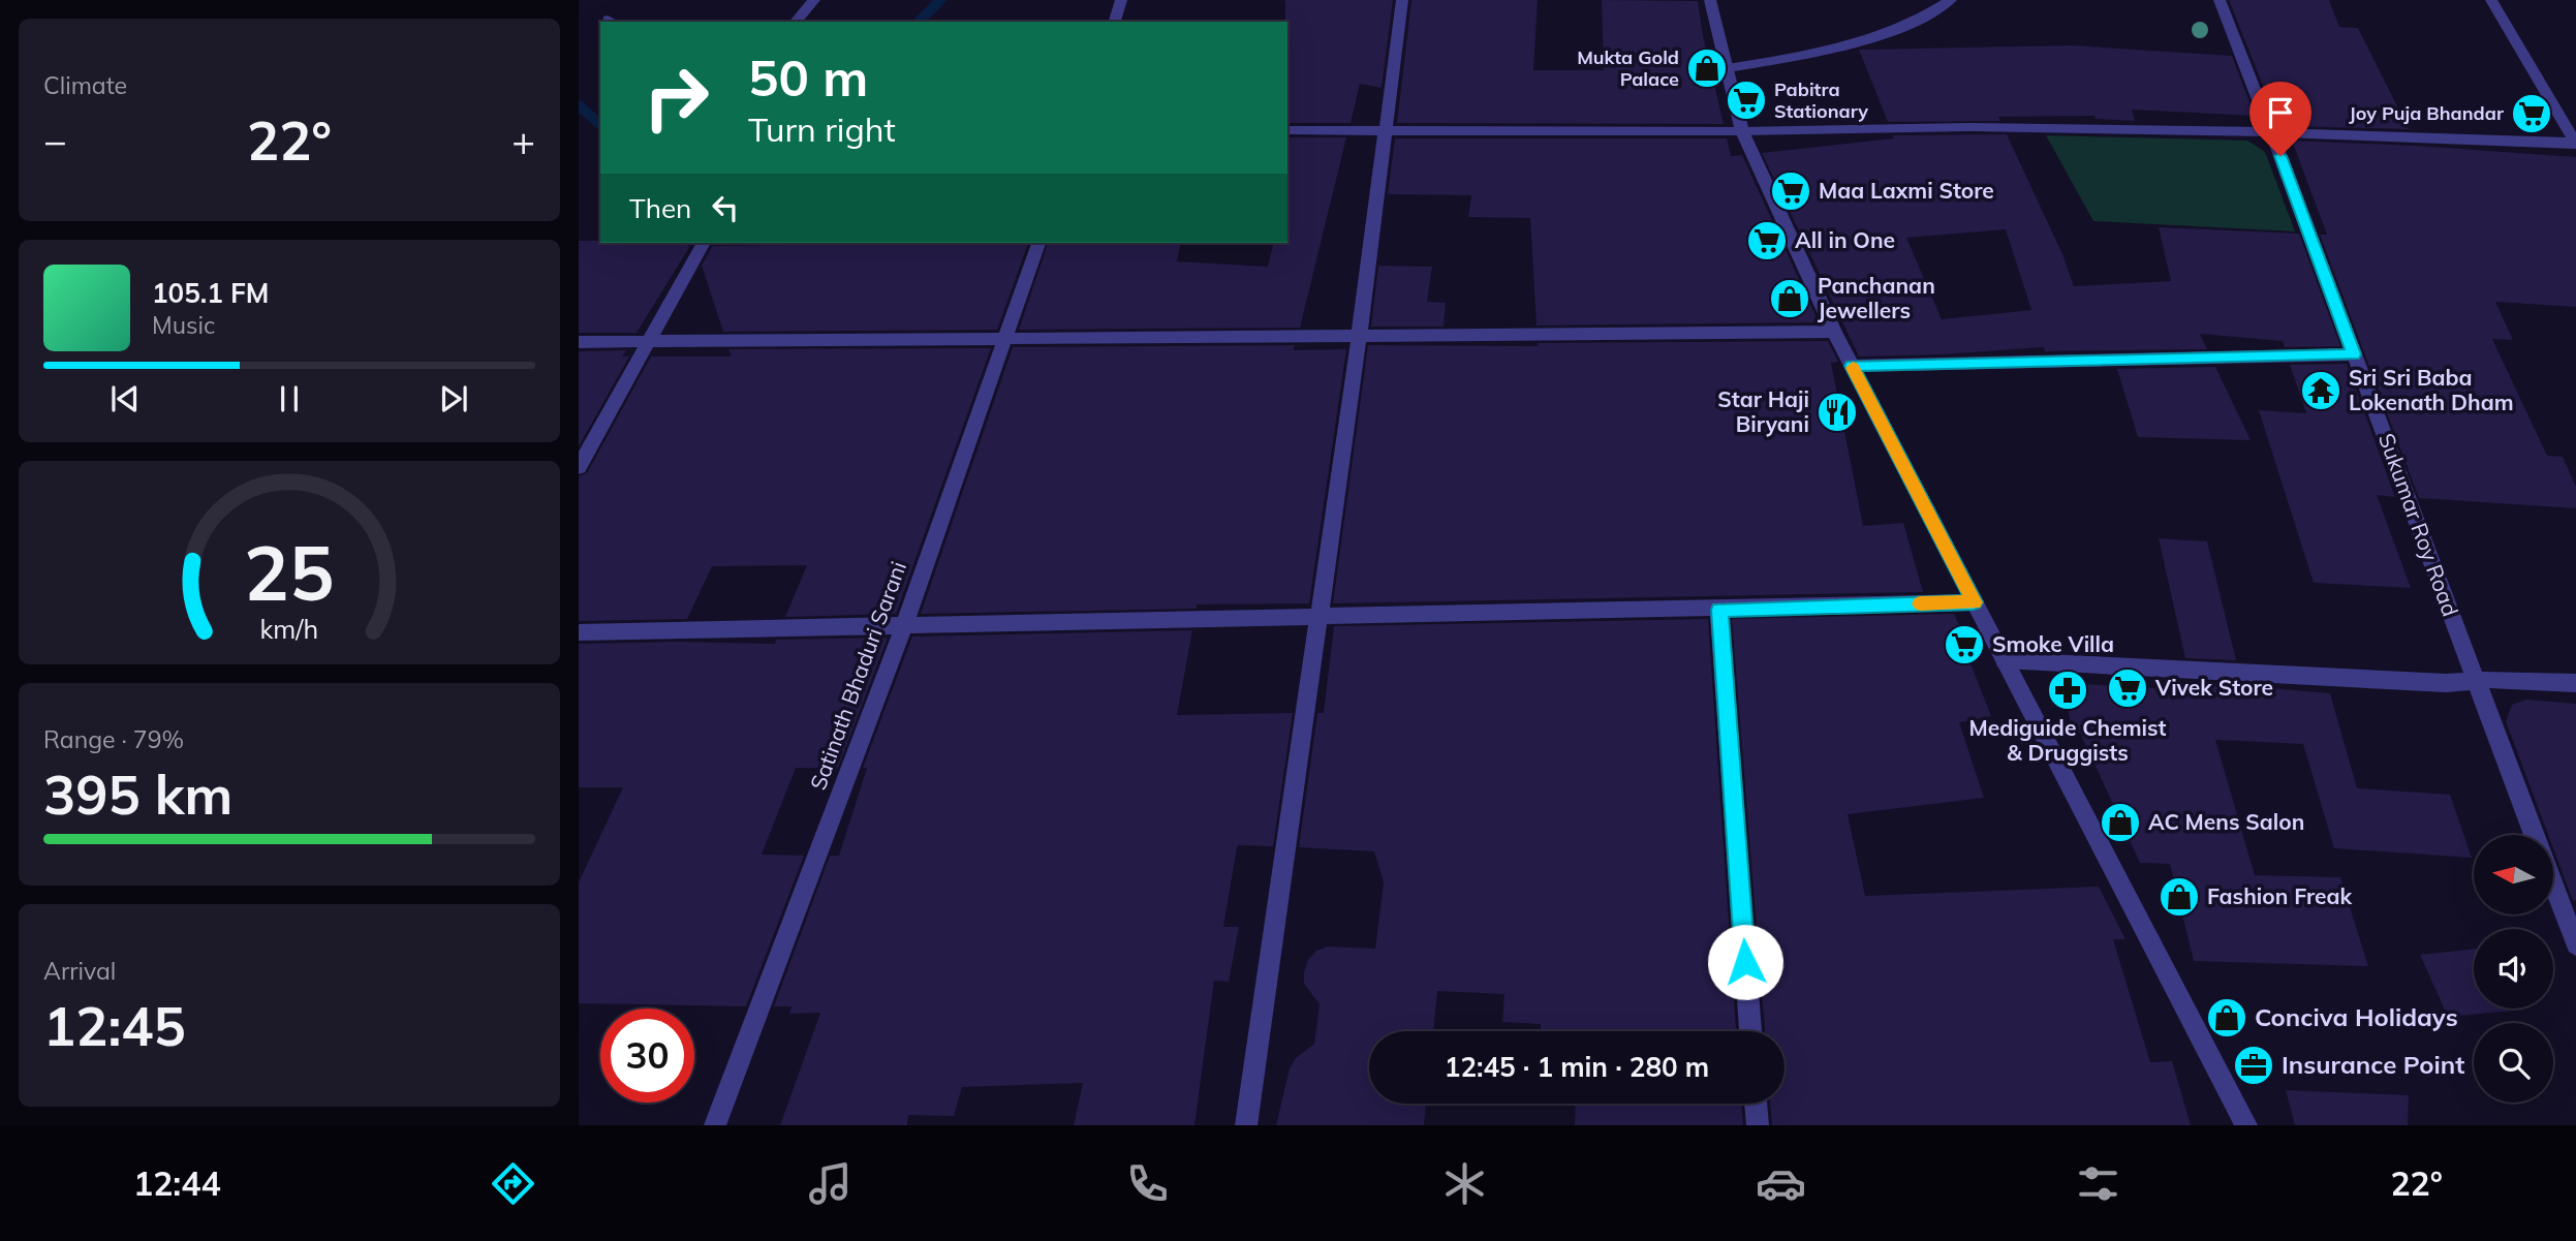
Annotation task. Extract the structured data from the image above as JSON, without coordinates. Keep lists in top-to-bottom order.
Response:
{
  "streets": {
    "street": ["Sukumar Roy Road", "Satinath Bhaduri Sarani"]
  },
  "places": {
    "shop": [
      "Mukta Gold Palace",
      "Panchanan Jewellers",
      "AC Mens Salon",
      "Fashion Freak",
      "Conciva Holidays"
    ],
    "supermarket": [
      "Pabitra Stationary",
      "Joy Puja Bhandar",
      "Maa Laxmi Store",
      "All in One",
      "Smoke Villa",
      "Vivek Store"
    ],
    "temple": ["Sri Sri Baba Lokenath Dham"],
    "restaurant": ["Star Haji Biryani"],
    "pharmacy": ["Mediguide Chemist & Druggists"],
    "office": ["Insurance Point"]
  },
  "north": "left",
  "page": {
    "tile": [
      "Climate",
      ["Range · 79%", "395 km"],
      ["Arrival", "12:45"]
    ],
    "turn": ["50 m", "Turn right"],
    "heat": ["−", "22°", "+"],
    "then": "Then",
    "song": ["105.1 FM", "Music"],
    "limit": "30",
    "trip": "12:45 · 1 min · 280 m",
    "tabs": ["12:44", "22°"],
    "gauge": ["25", "km/h"]
  }
}
